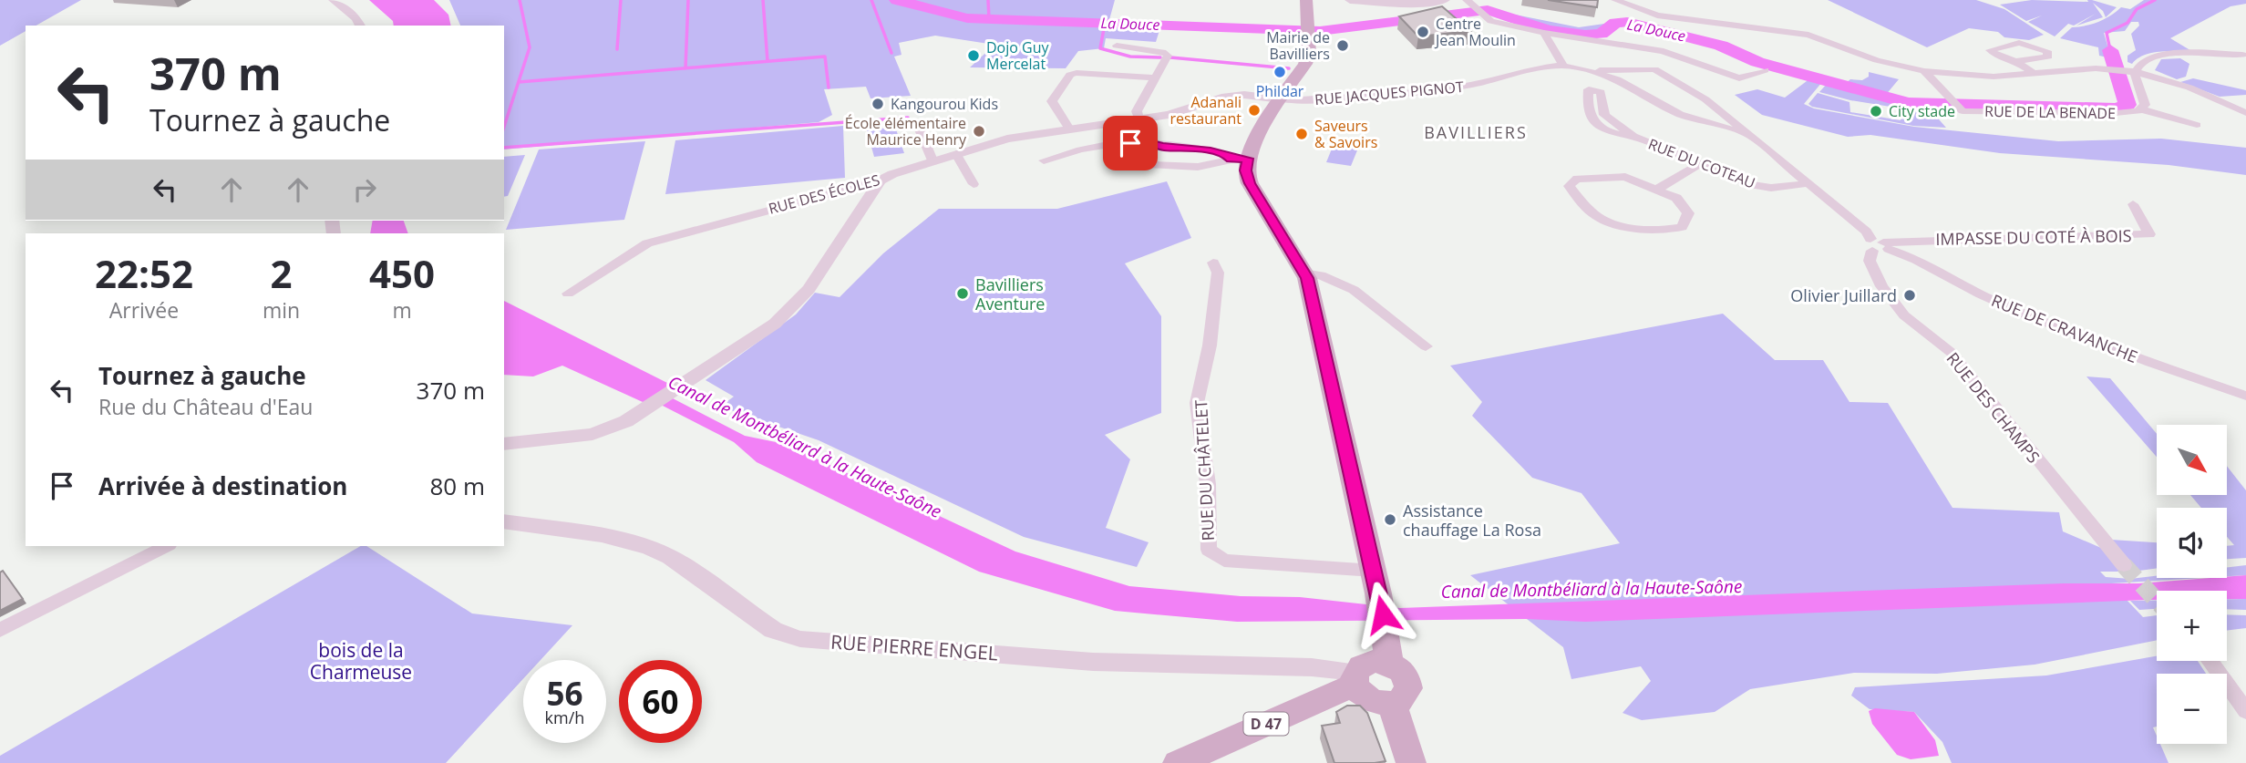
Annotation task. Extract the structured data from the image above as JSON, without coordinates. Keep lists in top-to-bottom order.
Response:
{
  "streets": {
    "main road": ["D 47"],
    "street": [
      "RUE JACQUES PIGNOT",
      "RUE DE LA BENADE",
      "RUE DU COTEAU",
      "RUE DES ÉCOLES",
      "IMPASSE DU COTÉ À BOIS",
      "RUE DE CRAVANCHE",
      "RUE DES CHAMPS",
      "RUE DU CHÂTELET",
      "RUE PIERRE ENGEL"
    ]
  },
  "crossings": [
    ["RUE JACQUES PIGNOT", "RUE DES ÉCOLES"],
    ["RUE JACQUES PIGNOT", "RUE DE CRAVANCHE"],
    ["RUE DU COTEAU", "RUE DE CRAVANCHE"],
    ["IMPASSE DU COTÉ À BOIS", "RUE DE CRAVANCHE"],
    ["IMPASSE DU COTÉ À BOIS", "RUE DES CHAMPS"],
    ["RUE DE CRAVANCHE", "RUE DES CHAMPS"],
    ["RUE PIERRE ENGEL", "D 47"]
  ],
  "districts": ["BAVILLIERS"],
  "water": ["La Douce", "Canal de Montbéliard à la Haute-Saône"],
  "parks": ["bois de la Charmeuse"],
  "places": [
    "Centre Jean Moulin",
    "Mairie de Bavilliers",
    "Dojo Guy Mercelat",
    "Phildar",
    "Kangourou Kids",
    "Adanali restaurant",
    "City stade",
    "École élémentaire Maurice Henry",
    "Saveurs & Savoirs",
    "Bavilliers Aventure",
    "Olivier Juillard",
    "Assistance chauffage La Rosa"
  ],
  "north": "bottom right",
  "page": {
    "turn": ["370 m", "Tournez à gauche"],
    "eta": [
      "22:52",
      "Arrivée",
      "2",
      "min",
      "450",
      "m"
    ],
    "list": [
      {
        "name": "Tournez à gauche",
        "note": "Rue du Château d'Eau",
        "value": "370 m"
      },
      {
        "name": "Arrivée à destination",
        "value": "80 m"
      }
    ],
    "map_buttons": ["+", "−"],
    "speed": "56 km/h",
    "limit": "60"
  }
}
